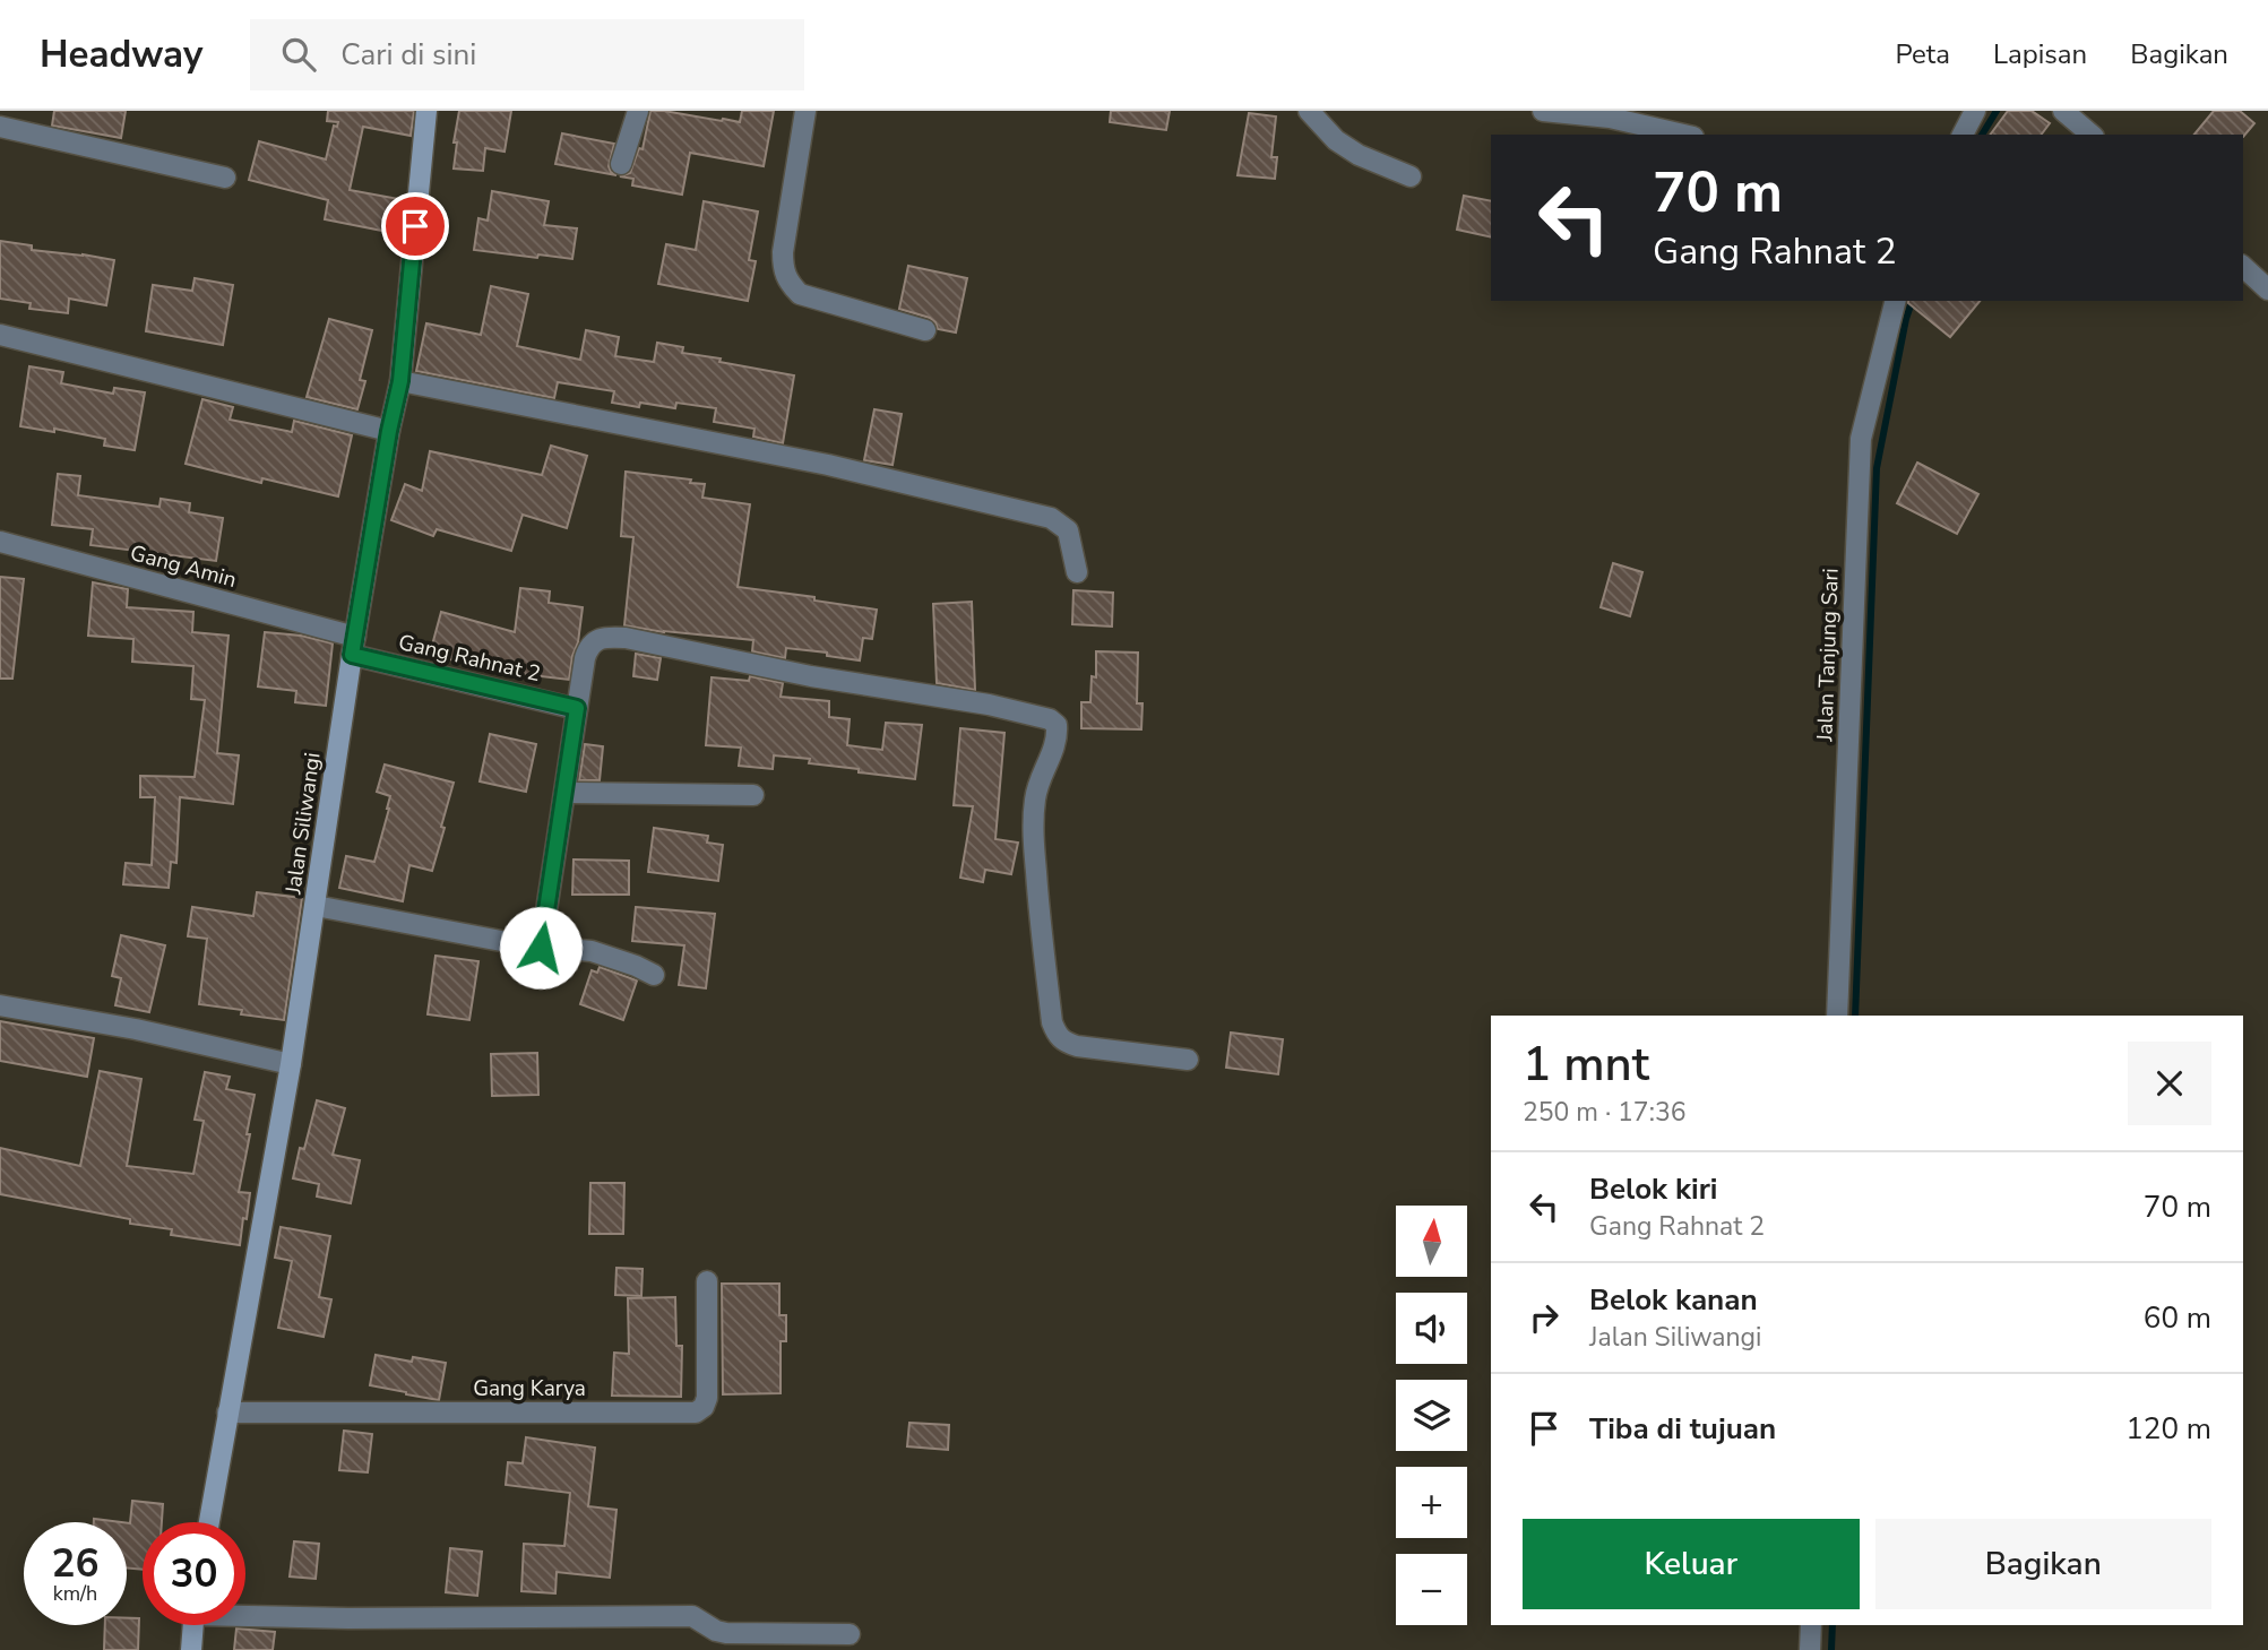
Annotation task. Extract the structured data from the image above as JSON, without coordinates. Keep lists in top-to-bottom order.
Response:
{
  "streets": {
    "street": [
      "Gang Amin",
      "Jalan Tanjung Sari",
      "Gang Rahnat 2",
      "Jalan Siliwangi",
      "Gang Karya"
    ]
  },
  "crossings": [
    ["Gang Amin", "Gang Rahnat 2"],
    ["Gang Amin", "Jalan Siliwangi"],
    ["Gang Rahnat 2", "Jalan Siliwangi"],
    ["Jalan Siliwangi", "Gang Karya"]
  ],
  "north": "top",
  "page": {
    "header": "Headway",
    "search": "Cari di sini",
    "nav": ["Peta", "Lapisan", "Bagikan"],
    "turn": ["70 m", "Gang Rahnat 2"],
    "heading": ["1 mnt", "250 m · 17:36"],
    "list": [
      {
        "name": "Belok kiri",
        "note": "Gang Rahnat 2",
        "value": "70 m"
      },
      {
        "name": "Belok kanan",
        "note": "Jalan Siliwangi",
        "value": "60 m"
      },
      {
        "name": "Tiba di tujuan",
        "value": "120 m"
      }
    ],
    "map_buttons": ["+", "−"],
    "buttons": ["Keluar", "Bagikan"],
    "speed": "26 km/h",
    "limit": "30"
  }
}
